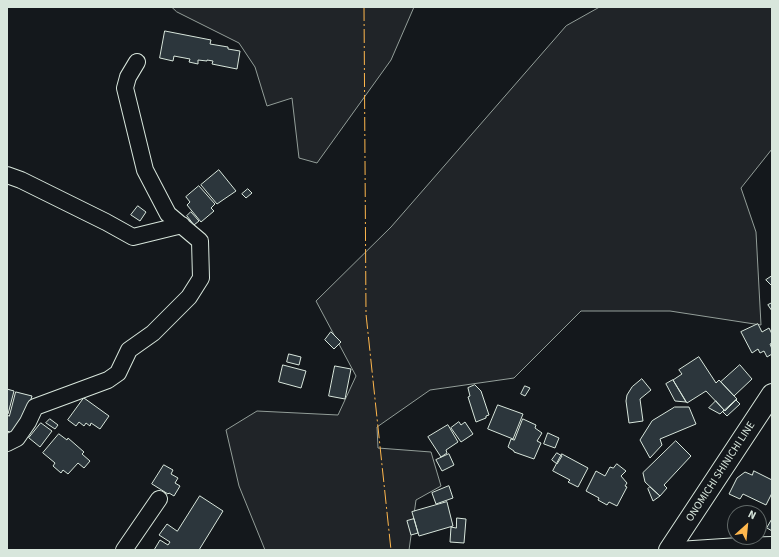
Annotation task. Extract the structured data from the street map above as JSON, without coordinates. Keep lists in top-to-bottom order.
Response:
{
  "streets": {
    "main road": ["ONOMICHI SHINICHI LINE"]
  },
  "north": "top right"
}
